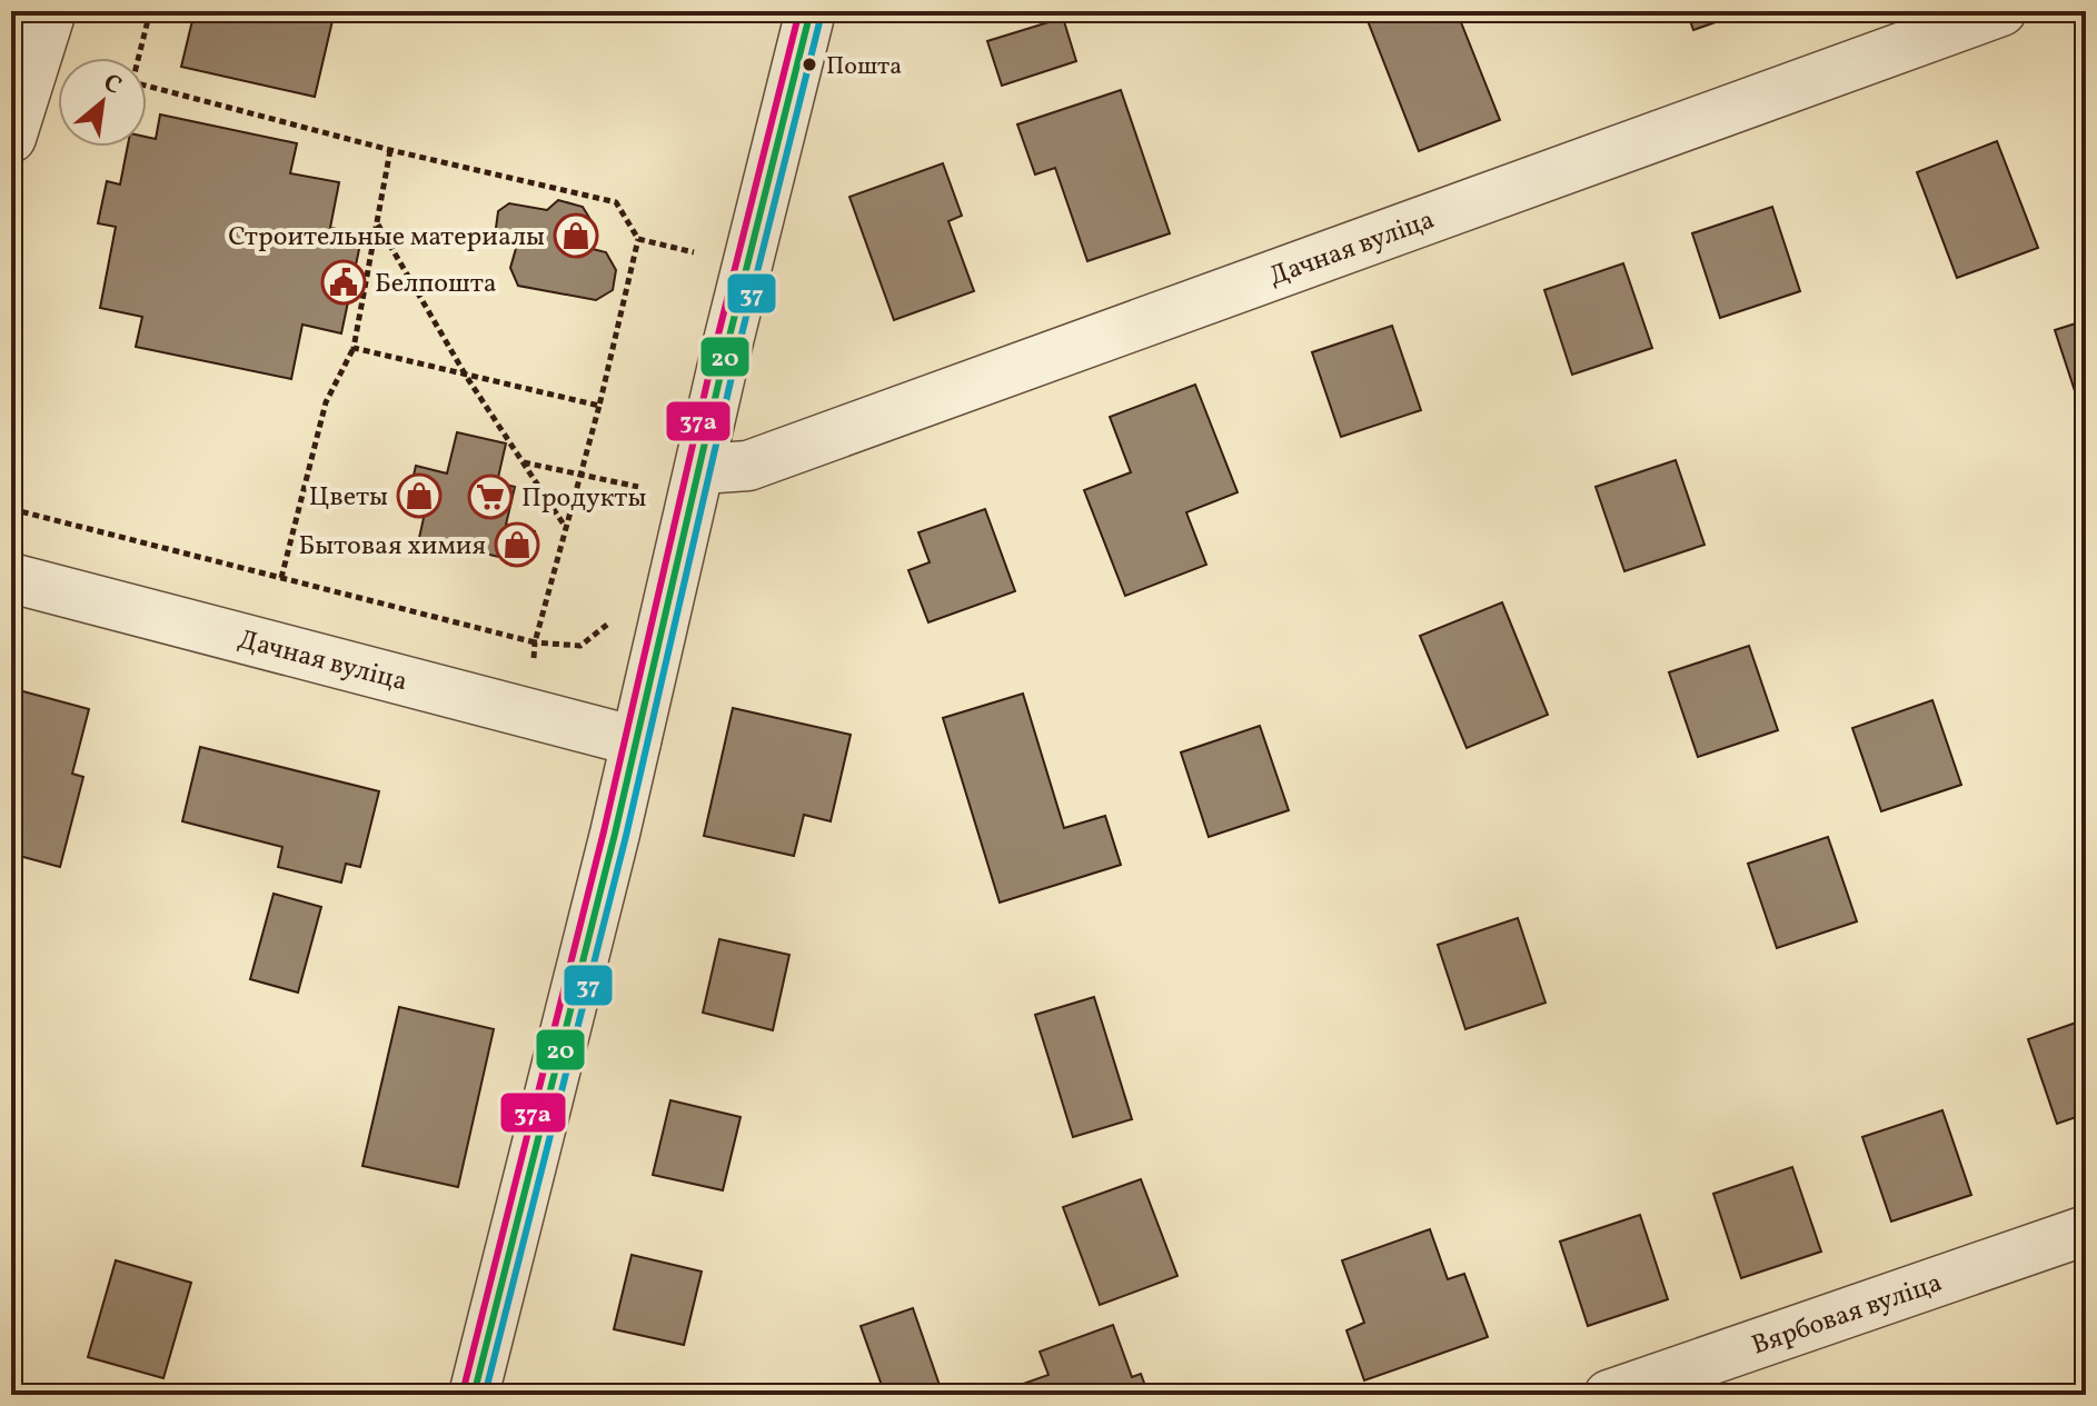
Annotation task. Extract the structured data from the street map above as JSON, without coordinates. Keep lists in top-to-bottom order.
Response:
{
  "streets": {
    "street": ["Дачная вуліца", "Вярбовая вуліца"]
  },
  "places": {
    "other": ["Пошта"],
    "shop": ["Строительные материалы", "Цветы", "Бытовая химия"],
    "public building": ["Белпошта"],
    "supermarket": ["Продукты"]
  },
  "lines": ["transit line 20", "transit line 37а", "transit line 37"],
  "north": "top right"
}
